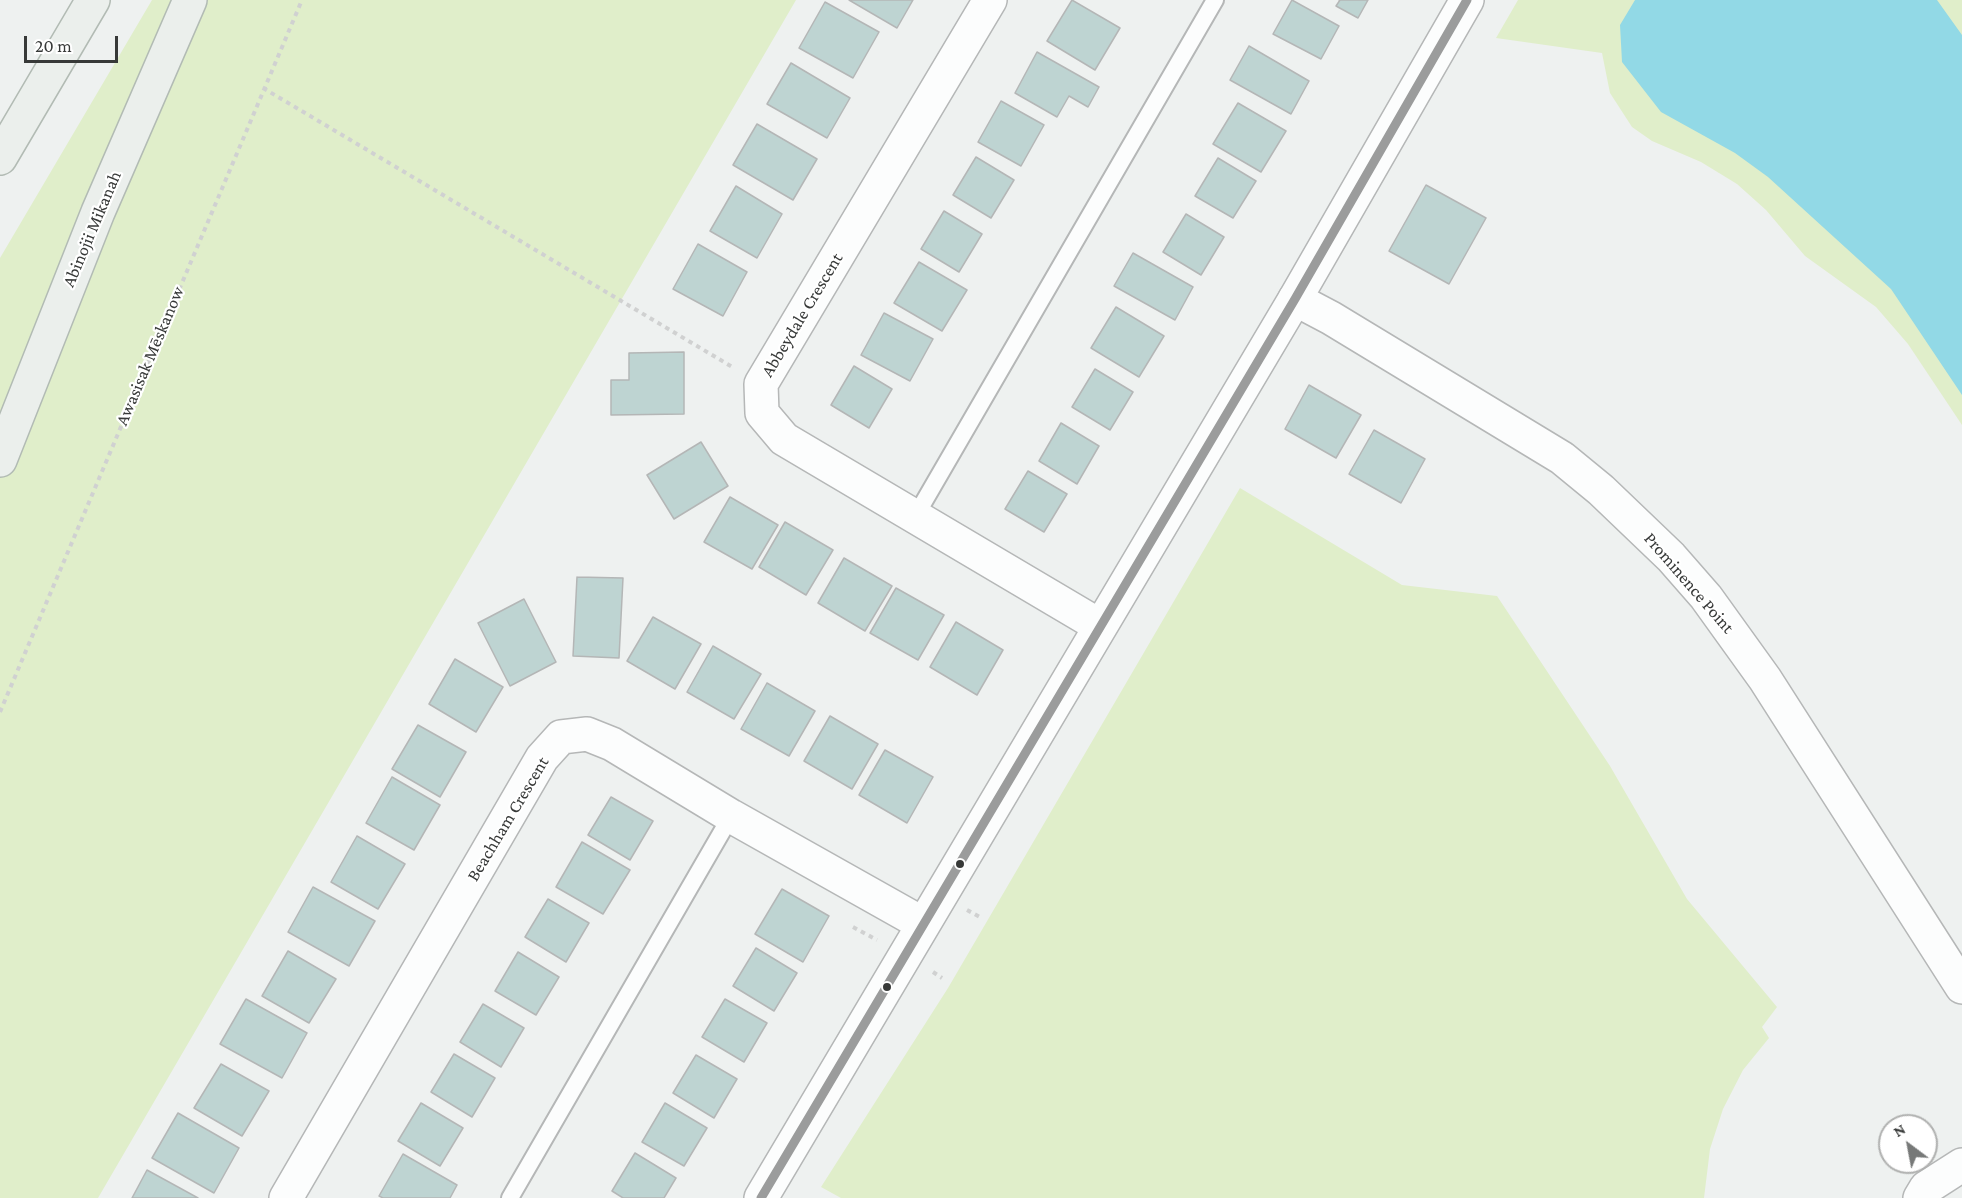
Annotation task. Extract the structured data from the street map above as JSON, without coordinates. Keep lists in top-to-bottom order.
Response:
{
  "streets": {
    "main road": ["Abinojii Mikanah"],
    "street": ["Abbeydale Crescent", "Prominence Point", "Beachham Crescent"],
    "path": ["Awasisak Mēskanow"]
  },
  "scale_bar": "20 m",
  "north": "top left"
}
